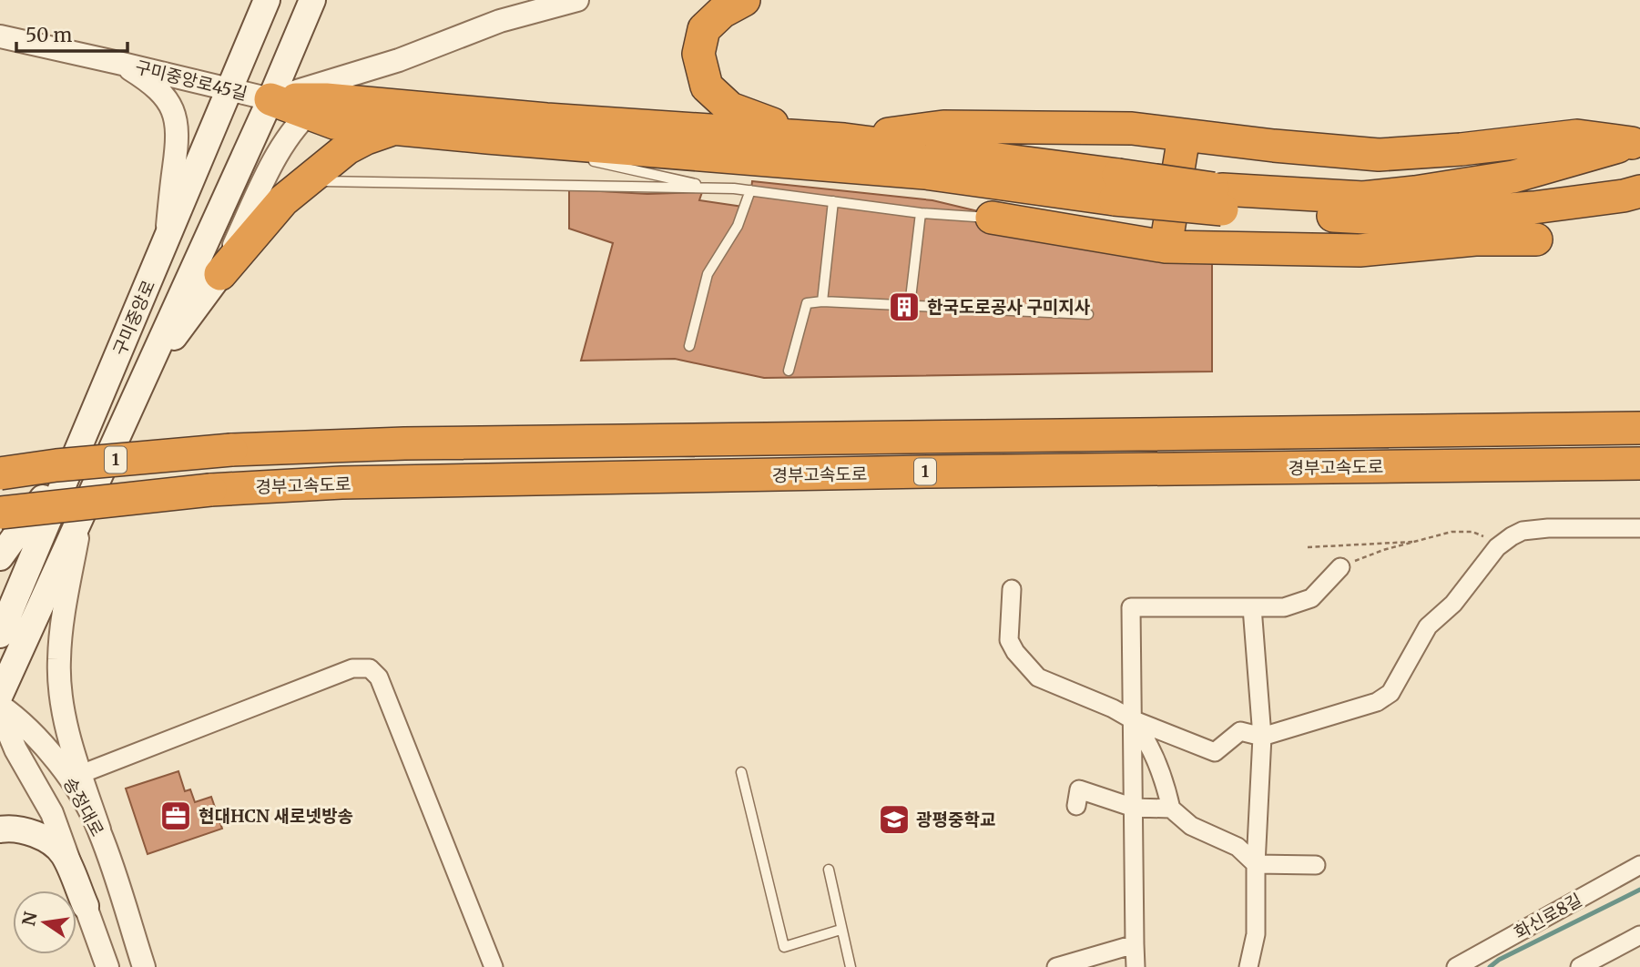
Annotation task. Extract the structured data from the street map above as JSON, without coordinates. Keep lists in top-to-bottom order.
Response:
{
  "streets": {
    "highway": ["1", "경부고속도로"],
    "main road": ["구미중앙로"],
    "street": ["구미중앙로45길", "송정대로", "화신로8길"]
  },
  "crossings": [
    ["구미중앙로45길", "구미중앙로"]
  ],
  "places": {
    "building": ["한국도로공사 구미지사"],
    "office": ["현대HCN 새로넷방송"],
    "school or university": ["광평중학교"]
  },
  "scale_bar": "50 m",
  "north": "left"
}
